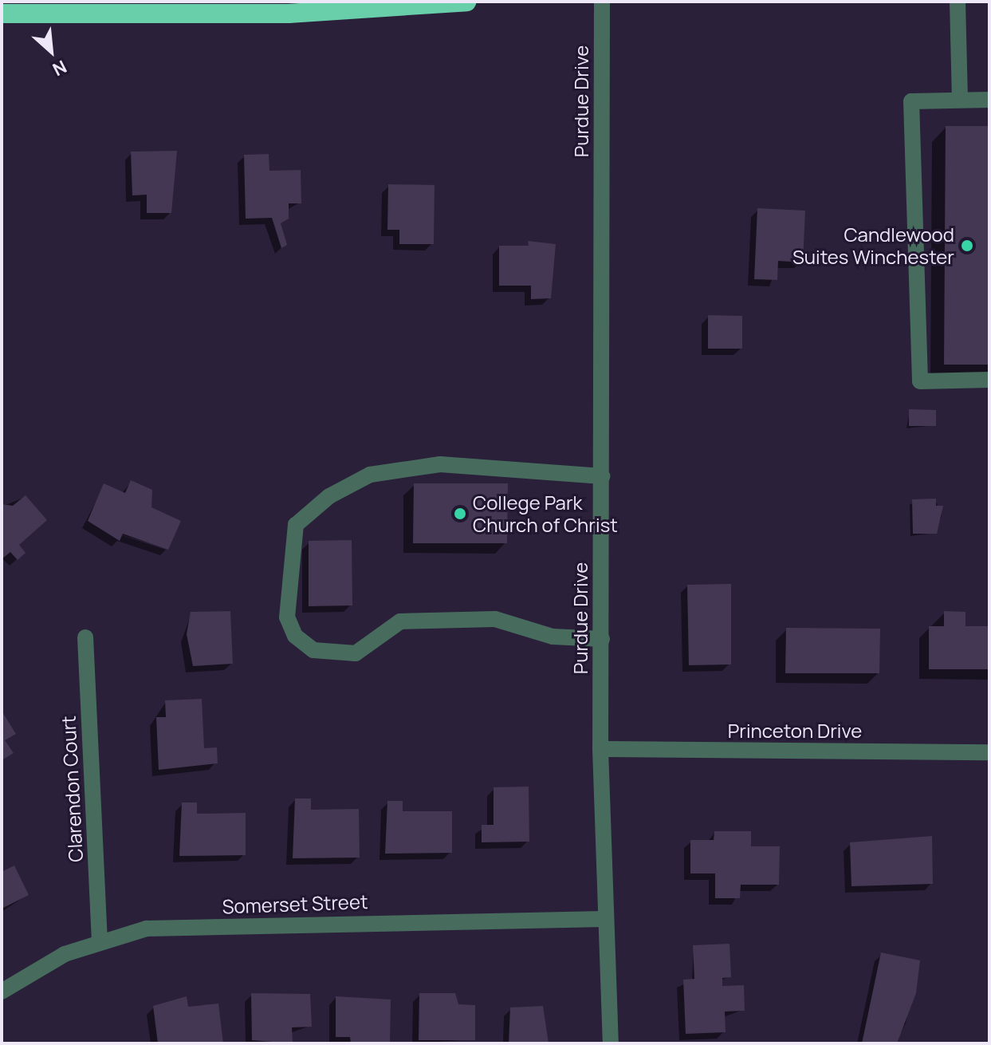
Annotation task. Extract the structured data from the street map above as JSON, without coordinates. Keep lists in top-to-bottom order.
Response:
{
  "streets": {
    "street": [
      "Purdue Drive",
      "Princeton Drive",
      "Clarendon Court",
      "Somerset Street"
    ]
  },
  "crossings": [
    ["Purdue Drive", "Princeton Drive"],
    ["Purdue Drive", "Somerset Street"],
    ["Clarendon Court", "Somerset Street"]
  ],
  "places": ["Candlewood Suites Winchester", "College Park Church of Christ"],
  "north": "bottom right"
}
